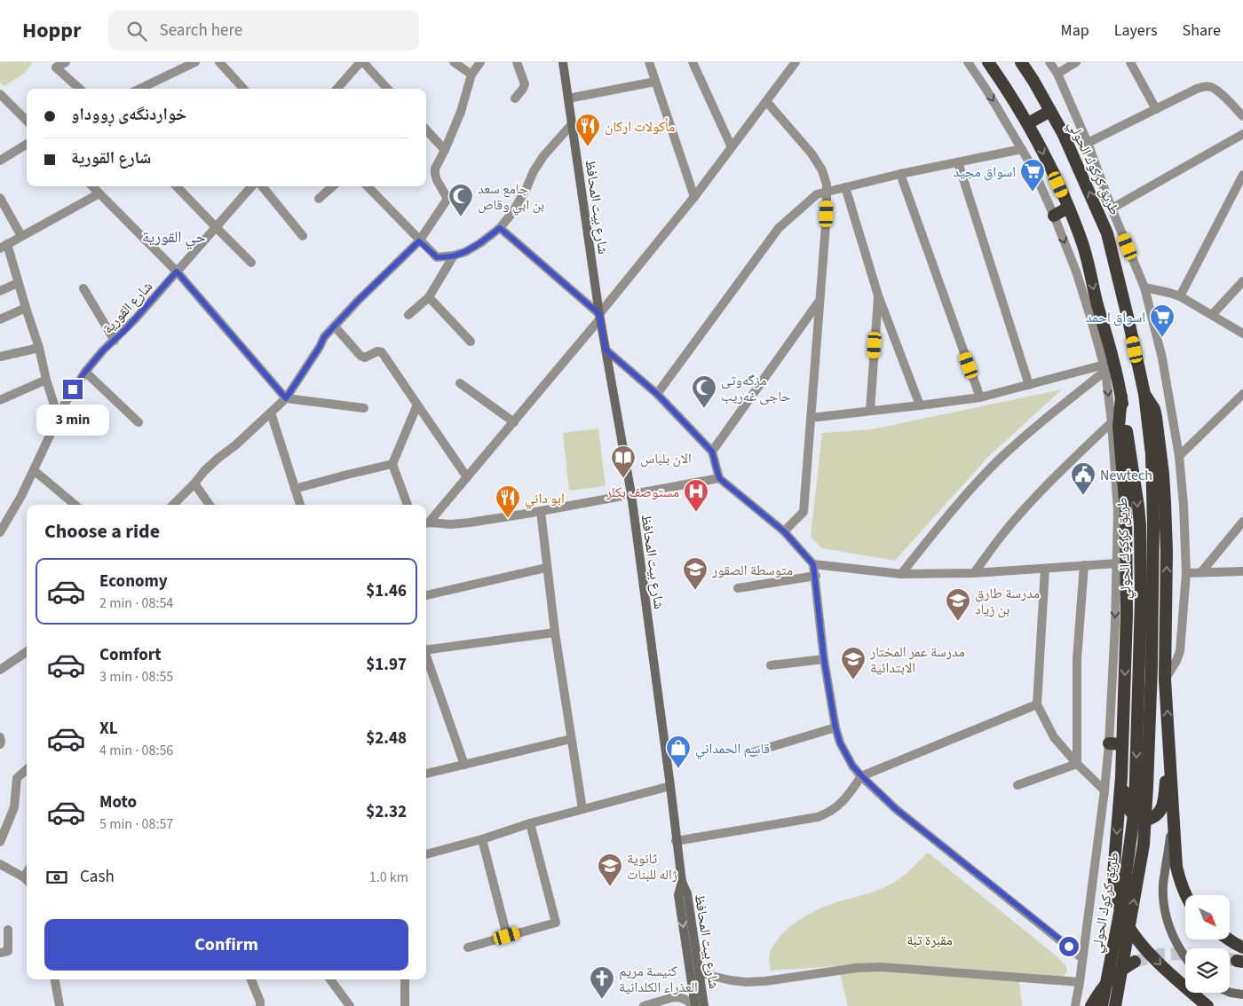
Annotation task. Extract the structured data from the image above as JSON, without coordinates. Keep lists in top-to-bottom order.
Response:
{
  "streets": {
    "highway": ["طريق كركوك الحولي"],
    "main road": ["شارع بيت المحافظ"],
    "street": ["شارع القورية"]
  },
  "districts": ["حي القورية"],
  "parks": ["مقبرة تبة"],
  "places": {
    "restaurant": ["مأكولات اركان", "ابو داني"],
    "supermarket": ["اسواق مجيد", "اسواق احمد"],
    "mosque": ["جامع سعد بن ابي وقاص", "مزگەوتی حاجی غەریب"],
    "library": ["الان بلباس"],
    "public building": ["Newtech"],
    "hospital": ["مستوصف بكلر"],
    "school or university": [
      "متوسطة الصقور",
      "مدرسة طارق بن زياد",
      "مدرسة عمر المختار الابتدائية",
      "ثانوية ژاله للبنات"
    ],
    "shop": ["قاسم الحمداني"],
    "church": ["كنيسة مريم العذراء الكلدانية"]
  },
  "north": "bottom right",
  "page": {
    "header": "Hoppr",
    "search": "Search here",
    "nav": ["Map", "Layers", "Share"],
    "banner": ["خواردنگەی ڕووداو", "شارع القورية"],
    "bubble": "3 min",
    "heading": "Choose a ride",
    "list": [
      {
        "name": "Economy",
        "note": "2 min · 08:54",
        "value": "$1.46"
      },
      {
        "name": "Comfort",
        "note": "3 min · 08:55",
        "value": "$1.97"
      },
      {
        "name": "XL",
        "note": "4 min · 08:56",
        "value": "$2.48"
      },
      {
        "name": "Moto",
        "note": "5 min · 08:57",
        "value": "$2.32"
      }
    ],
    "pay": ["Cash", "1.0 km"],
    "buttons": "Confirm"
  }
}
